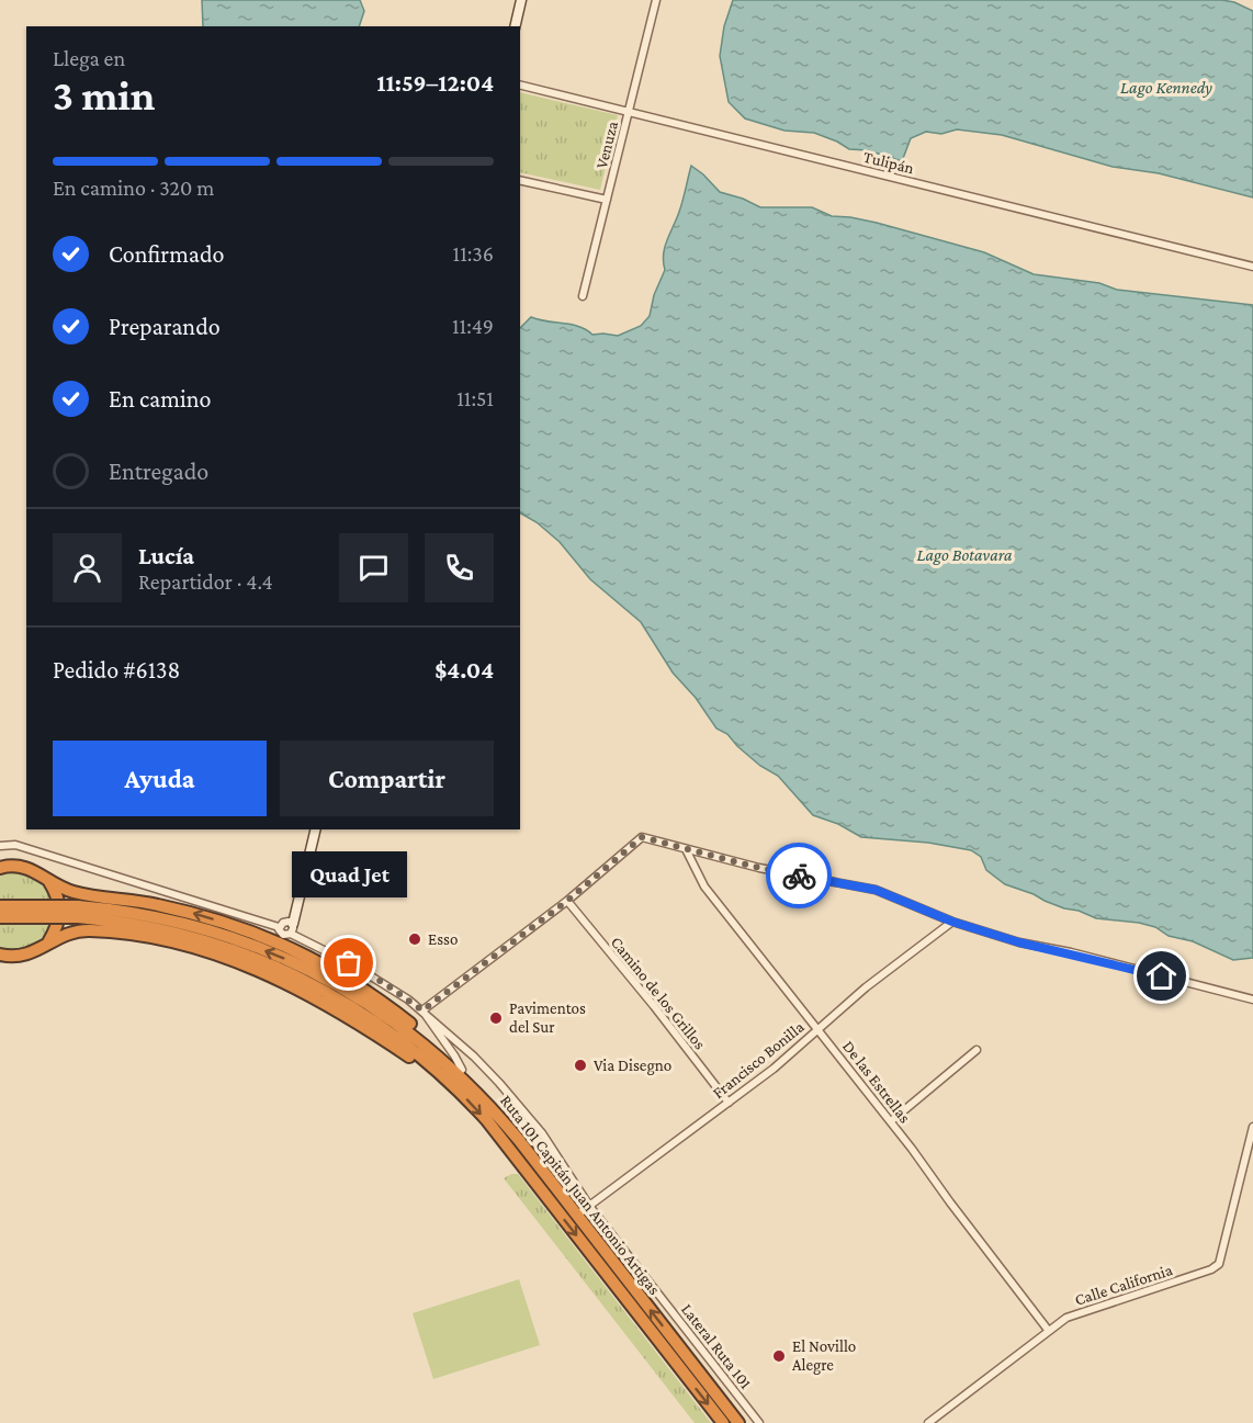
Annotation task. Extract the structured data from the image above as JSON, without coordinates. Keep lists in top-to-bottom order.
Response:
{
  "streets": {
    "highway": ["Ruta 101 Capitán Juan Antonio Artigas"],
    "street": [
      "Venuza",
      "Tulipán",
      "Camino de los Grillos",
      "Francisco Bonilla",
      "De las Estrellas",
      "Calle California",
      "Lateral Ruta 101"
    ]
  },
  "crossings": [
    ["Venuza", "Tulipán"],
    ["Camino de los Grillos", "Francisco Bonilla"],
    ["Francisco Bonilla", "De las Estrellas"],
    ["Francisco Bonilla", "Ruta 101 Capitán Juan Antonio Artigas"],
    ["Francisco Bonilla", "Lateral Ruta 101"],
    ["De las Estrellas", "Calle California"]
  ],
  "water": ["Lago Kennedy", "Lago Botavara"],
  "places": [
    "Esso",
    "Quad Jet",
    "Pavimentos del Sur",
    "Via Disegno",
    "El Novillo Alegre"
  ],
  "page": {
    "heading": ["3 min", "Llega en", "11:59–12:04"],
    "panel": [
      "Lucía",
      "Repartidor · 4.4",
      "Pedido #6138",
      "$4.04"
    ],
    "bar": "En camino · 320 m",
    "list": [
      ["Confirmado", "11:36"],
      ["Preparando", "11:49"],
      ["En camino", "11:51"],
      "Entregado"
    ],
    "buttons": ["Ayuda", "Compartir"],
    "bubble": "Quad Jet"
  }
}
